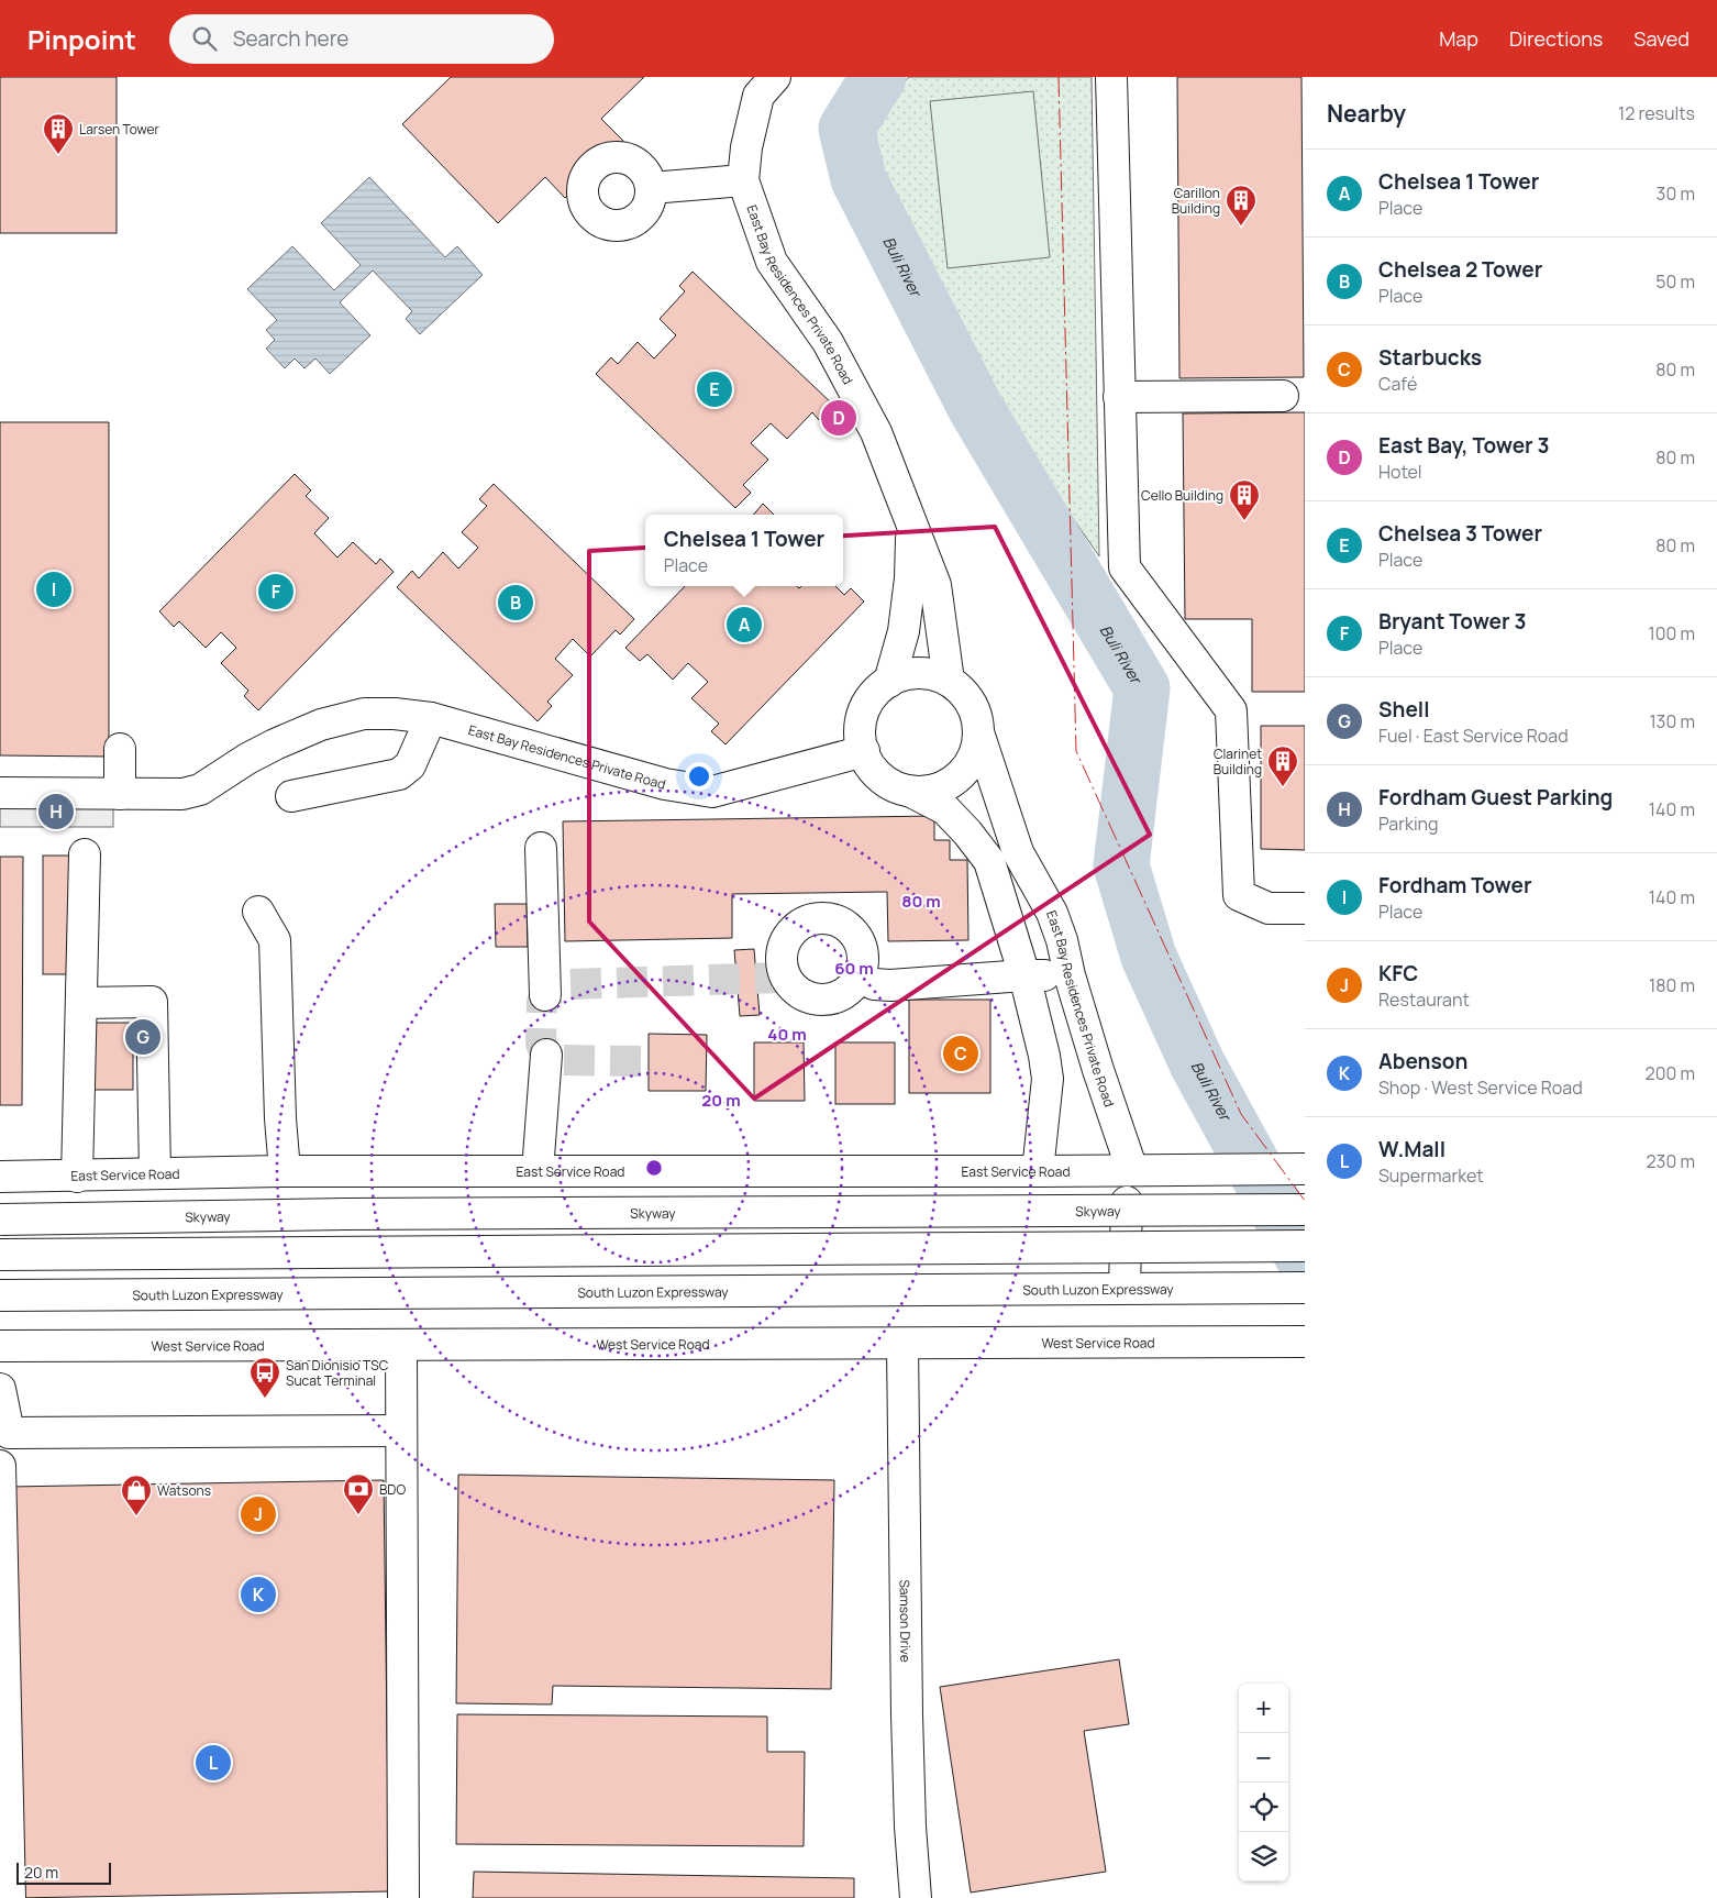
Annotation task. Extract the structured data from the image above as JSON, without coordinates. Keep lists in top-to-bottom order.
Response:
{
  "streets": {
    "main road": [
      "East Bay Residences Private Road",
      "East Service Road",
      "Skyway",
      "South Luzon Expressway",
      "West Service Road",
      "Samson Drive"
    ]
  },
  "crossings": [
    ["East Bay Residences Private Road", "East Service Road"],
    ["West Service Road", "Samson Drive"]
  ],
  "water": ["Buli River"],
  "places": {
    "building": [
      "Larsen Tower",
      "Carillon Building",
      "Cello Building",
      "Clarinet Building"
    ],
    "bus stop": ["San Dionisio TSC Sucat Terminal"],
    "bank": ["BDO"],
    "shop": ["Watsons"]
  },
  "scale_bar": "20 m",
  "page": {
    "header": "Pinpoint",
    "search": "Search here",
    "nav": ["Map", "Directions", "Saved"],
    "heading": ["Nearby", "12 results"],
    "list": [
      {
        "mark": "A",
        "name": "Chelsea 1 Tower",
        "note": "Place",
        "value": "30 m"
      },
      {
        "mark": "B",
        "name": "Chelsea 2 Tower",
        "note": "Place",
        "value": "50 m"
      },
      {
        "mark": "C",
        "name": "Starbucks",
        "note": "Café",
        "value": "80 m"
      },
      {
        "mark": "D",
        "name": "East Bay, Tower 3",
        "note": "Hotel",
        "value": "80 m"
      },
      {
        "mark": "E",
        "name": "Chelsea 3 Tower",
        "note": "Place",
        "value": "80 m"
      },
      {
        "mark": "F",
        "name": "Bryant Tower 3",
        "note": "Place",
        "value": "100 m"
      },
      {
        "mark": "G",
        "name": "Shell",
        "note": "Fuel · East Service Road",
        "value": "130 m"
      },
      {
        "mark": "H",
        "name": "Fordham Guest Parking",
        "note": "Parking",
        "value": "140 m"
      },
      {
        "mark": "I",
        "name": "Fordham Tower",
        "note": "Place",
        "value": "140 m"
      },
      {
        "mark": "J",
        "name": "KFC",
        "note": "Restaurant",
        "value": "180 m"
      },
      {
        "mark": "K",
        "name": "Abenson",
        "note": "Shop · West Service Road",
        "value": "200 m"
      },
      {
        "mark": "L",
        "name": "W.Mall",
        "note": "Supermarket",
        "value": "230 m"
      }
    ],
    "pins": [
      "E",
      "D",
      "I",
      "F",
      "B",
      "A",
      "H",
      "G",
      "C",
      "J",
      "K",
      "L"
    ],
    "popup": ["Chelsea 1 Tower", "Place"],
    "map_buttons": ["+", "−"],
    "scale": "20 m"
  },
  "rings": [
    "80 m",
    "60 m",
    "40 m",
    "20 m"
  ]
}
